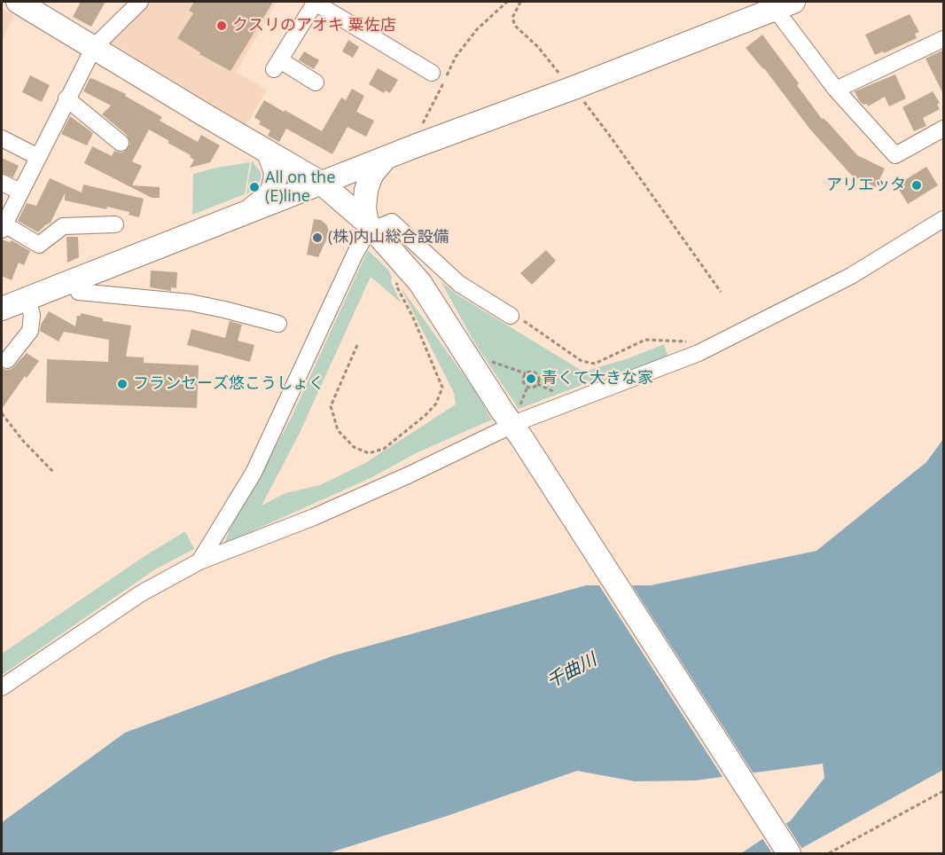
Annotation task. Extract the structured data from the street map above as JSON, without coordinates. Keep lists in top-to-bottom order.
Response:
{
  "water": ["千曲川"],
  "places": [
    "クスリのアオキ 粟佐店",
    "アリエッタ",
    "All on the (E)line",
    "(株)内山総合設備",
    "青くて大きな家",
    "フランセーズ悠こうしょく"
  ]
}
